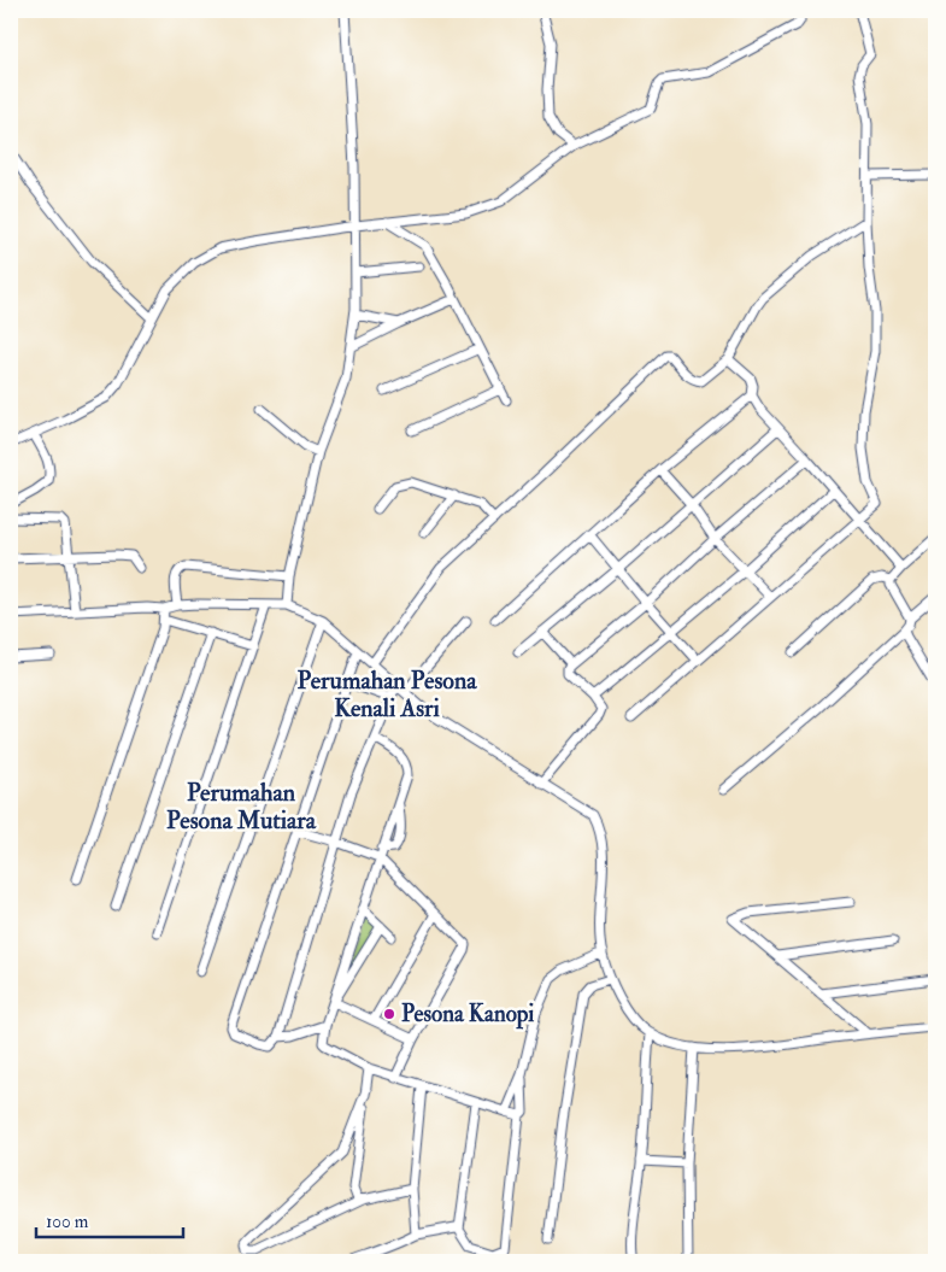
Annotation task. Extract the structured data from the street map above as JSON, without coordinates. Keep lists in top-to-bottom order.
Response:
{
  "districts": ["Perumahan Pesona Kenali Asri", "Perumahan Pesona Mutiara"],
  "places": ["Pesona Kanopi"],
  "scale_bar": "100 m"
}
